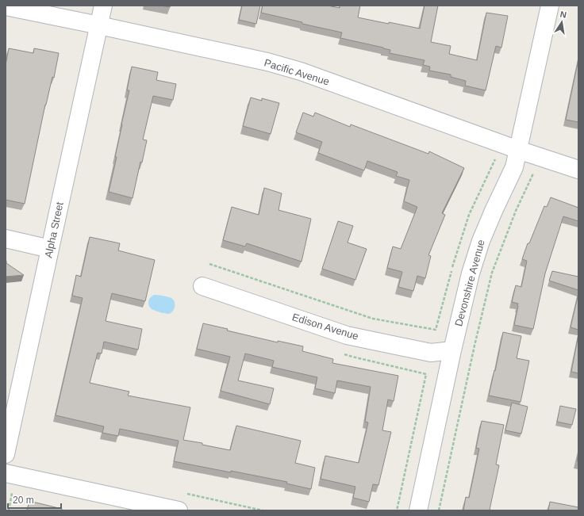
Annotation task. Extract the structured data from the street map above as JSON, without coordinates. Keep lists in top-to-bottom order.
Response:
{
  "streets": {
    "street": [
      "Pacific Avenue",
      "Alpha Street",
      "Devonshire Avenue",
      "Edison Avenue"
    ]
  },
  "crossings": [
    ["Pacific Avenue", "Alpha Street"],
    ["Pacific Avenue", "Devonshire Avenue"],
    ["Devonshire Avenue", "Edison Avenue"]
  ],
  "scale_bar": "20 m",
  "north": "top"
}
